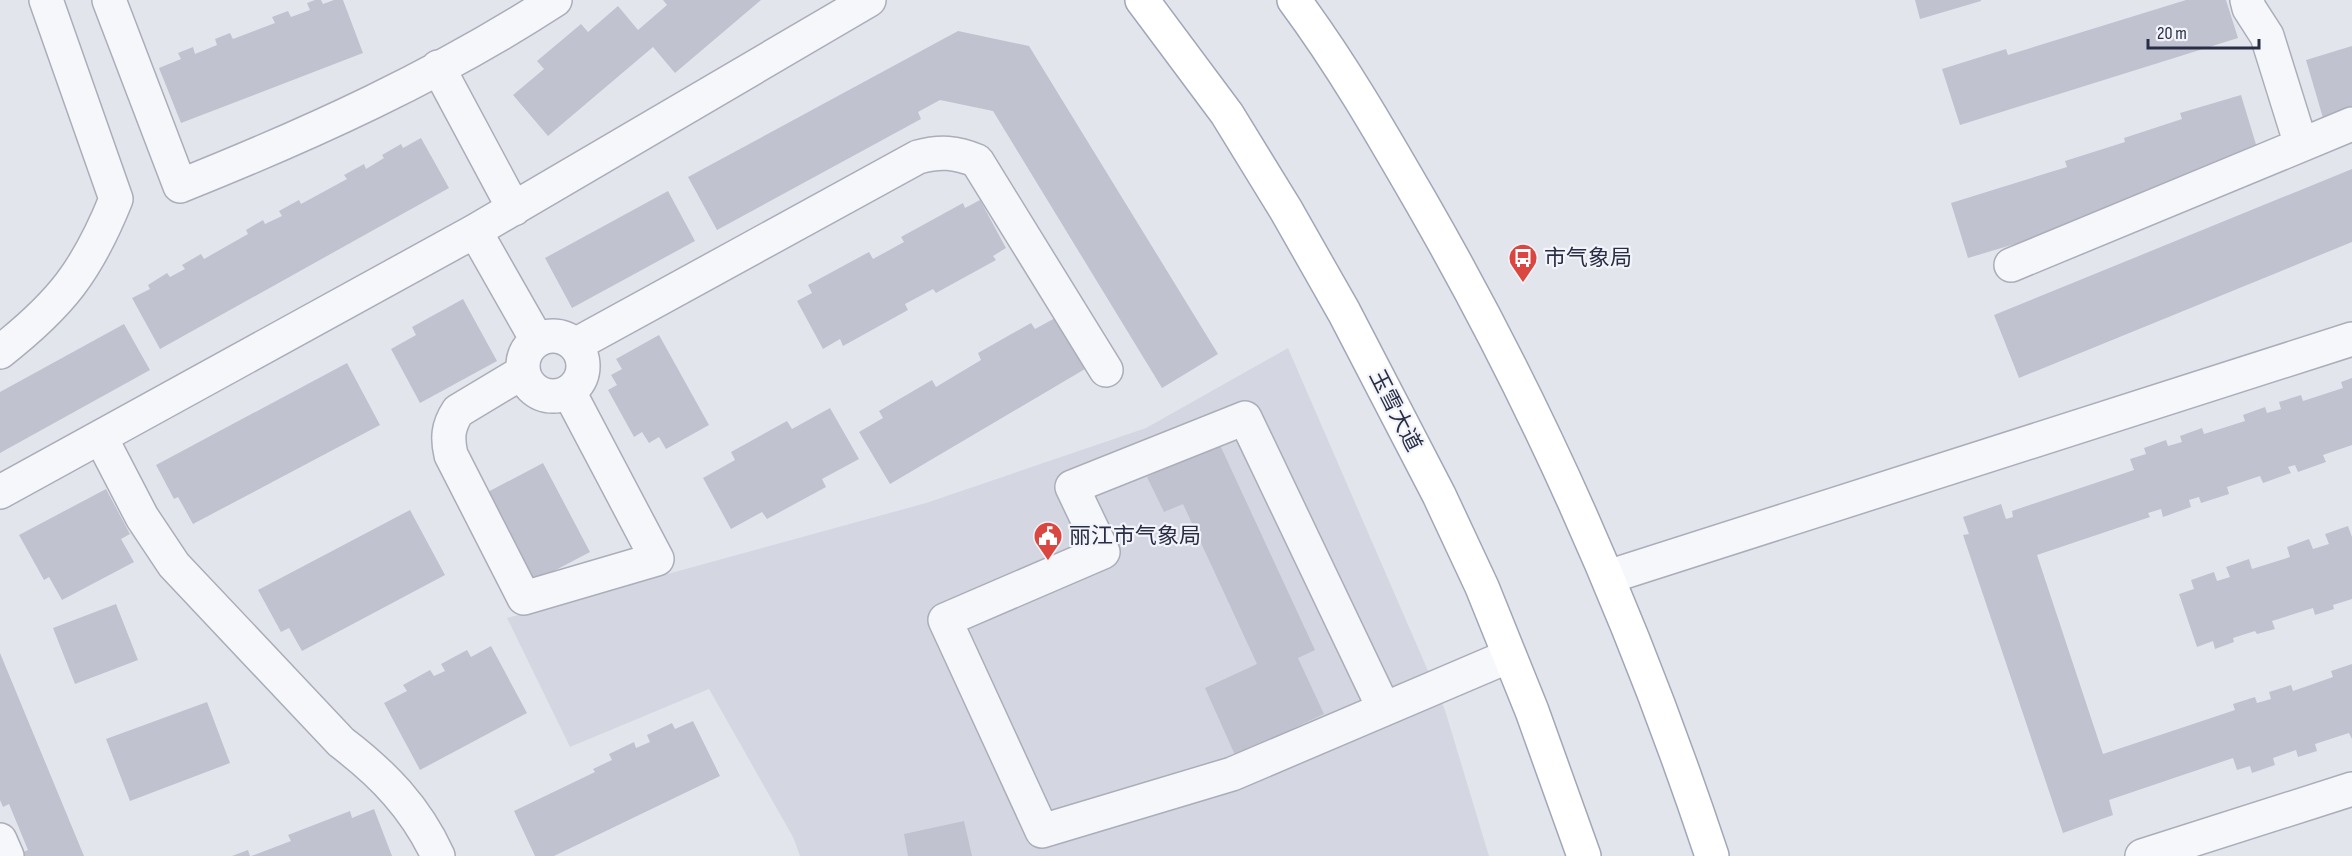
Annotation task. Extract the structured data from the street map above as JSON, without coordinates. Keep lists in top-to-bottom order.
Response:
{
  "streets": {
    "main road": ["玉雪大道"]
  },
  "places": {
    "bus stop": ["市气象局"],
    "public building": ["丽江市气象局"]
  },
  "scale_bar": "20 m"
}
